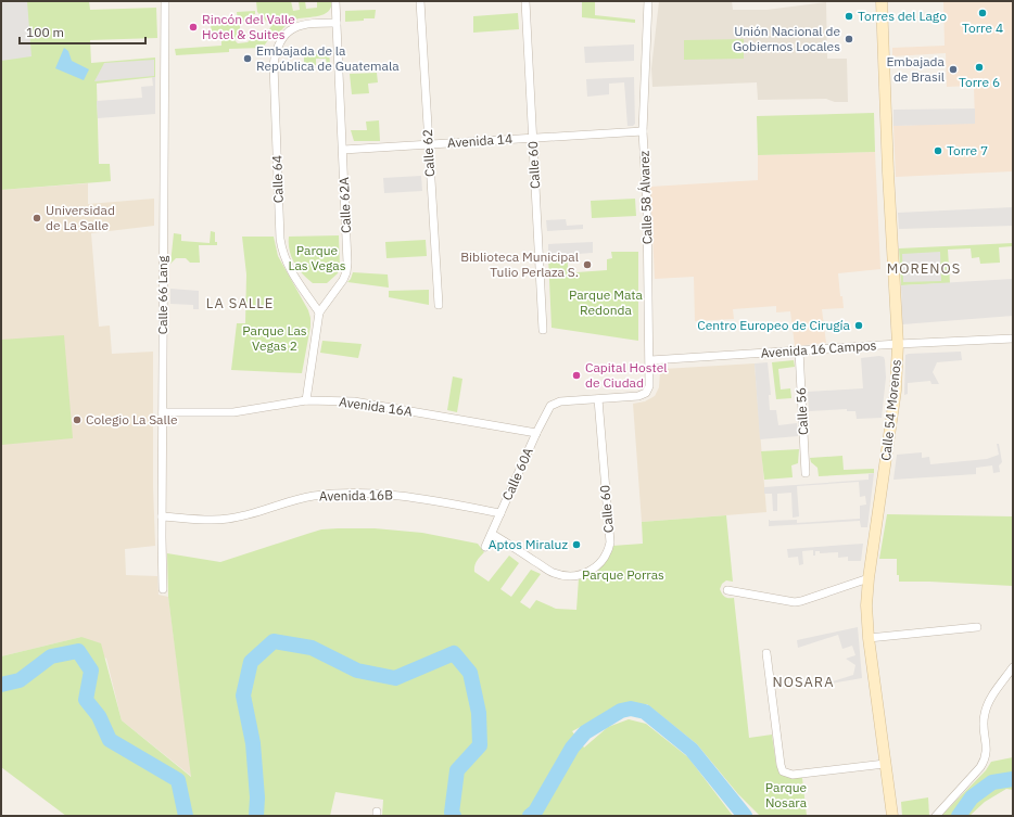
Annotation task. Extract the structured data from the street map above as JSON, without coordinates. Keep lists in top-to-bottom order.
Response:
{
  "streets": {
    "main road": ["Calle 54 Morenos"],
    "street": [
      "Avenida 14",
      "Calle 62",
      "Calle 60",
      "Calle 64",
      "Calle 58 Álvarez",
      "Calle 62A",
      "Calle 66 Lang",
      "Avenida 16 Campos",
      "Avenida 16A",
      "Calle 56",
      "Calle 60A",
      "Avenida 16B"
    ]
  },
  "crossings": [
    ["Avenida 14", "Calle 62"],
    ["Avenida 14", "Calle 60"],
    ["Avenida 14", "Calle 58 Álvarez"],
    ["Avenida 14", "Calle 62A"],
    ["Calle 60", "Calle 58 Álvarez"],
    ["Calle 60", "Calle 60A"],
    ["Calle 64", "Calle 62A"],
    ["Calle 58 Álvarez", "Avenida 16 Campos"],
    ["Calle 58 Álvarez", "Calle 60A"],
    ["Calle 62A", "Avenida 16A"],
    ["Calle 66 Lang", "Avenida 16A"],
    ["Calle 66 Lang", "Avenida 16B"],
    ["Avenida 16 Campos", "Calle 54 Morenos"],
    ["Avenida 16 Campos", "Calle 56"],
    ["Avenida 16A", "Calle 60A"],
    ["Calle 60A", "Avenida 16B"]
  ],
  "districts": ["MORENOS", "LA SALLE", "NOSARA"],
  "parks": [
    "Parque Las Vegas",
    "Parque Mata Redonda",
    "Parque Las Vegas 2",
    "Parque Porras",
    "Parque Nosara"
  ],
  "places": [
    "Torre 4",
    "Torres del Lago",
    "Rincón del Valle Hotel & Suites",
    "Unión Nacional de Gobiernos Locales",
    "Embajada de la República de Guatemala",
    "Torre 6",
    "Embajada de Brasil",
    "Torre 7",
    "Universidad de La Salle",
    "Biblioteca Municipal Tulio Perlaza S.",
    "Centro Europeo de Cirugía",
    "Capital Hostel de Ciudad",
    "Colegio La Salle",
    "Aptos Miraluz"
  ],
  "scale_bar": "100 m"
}
